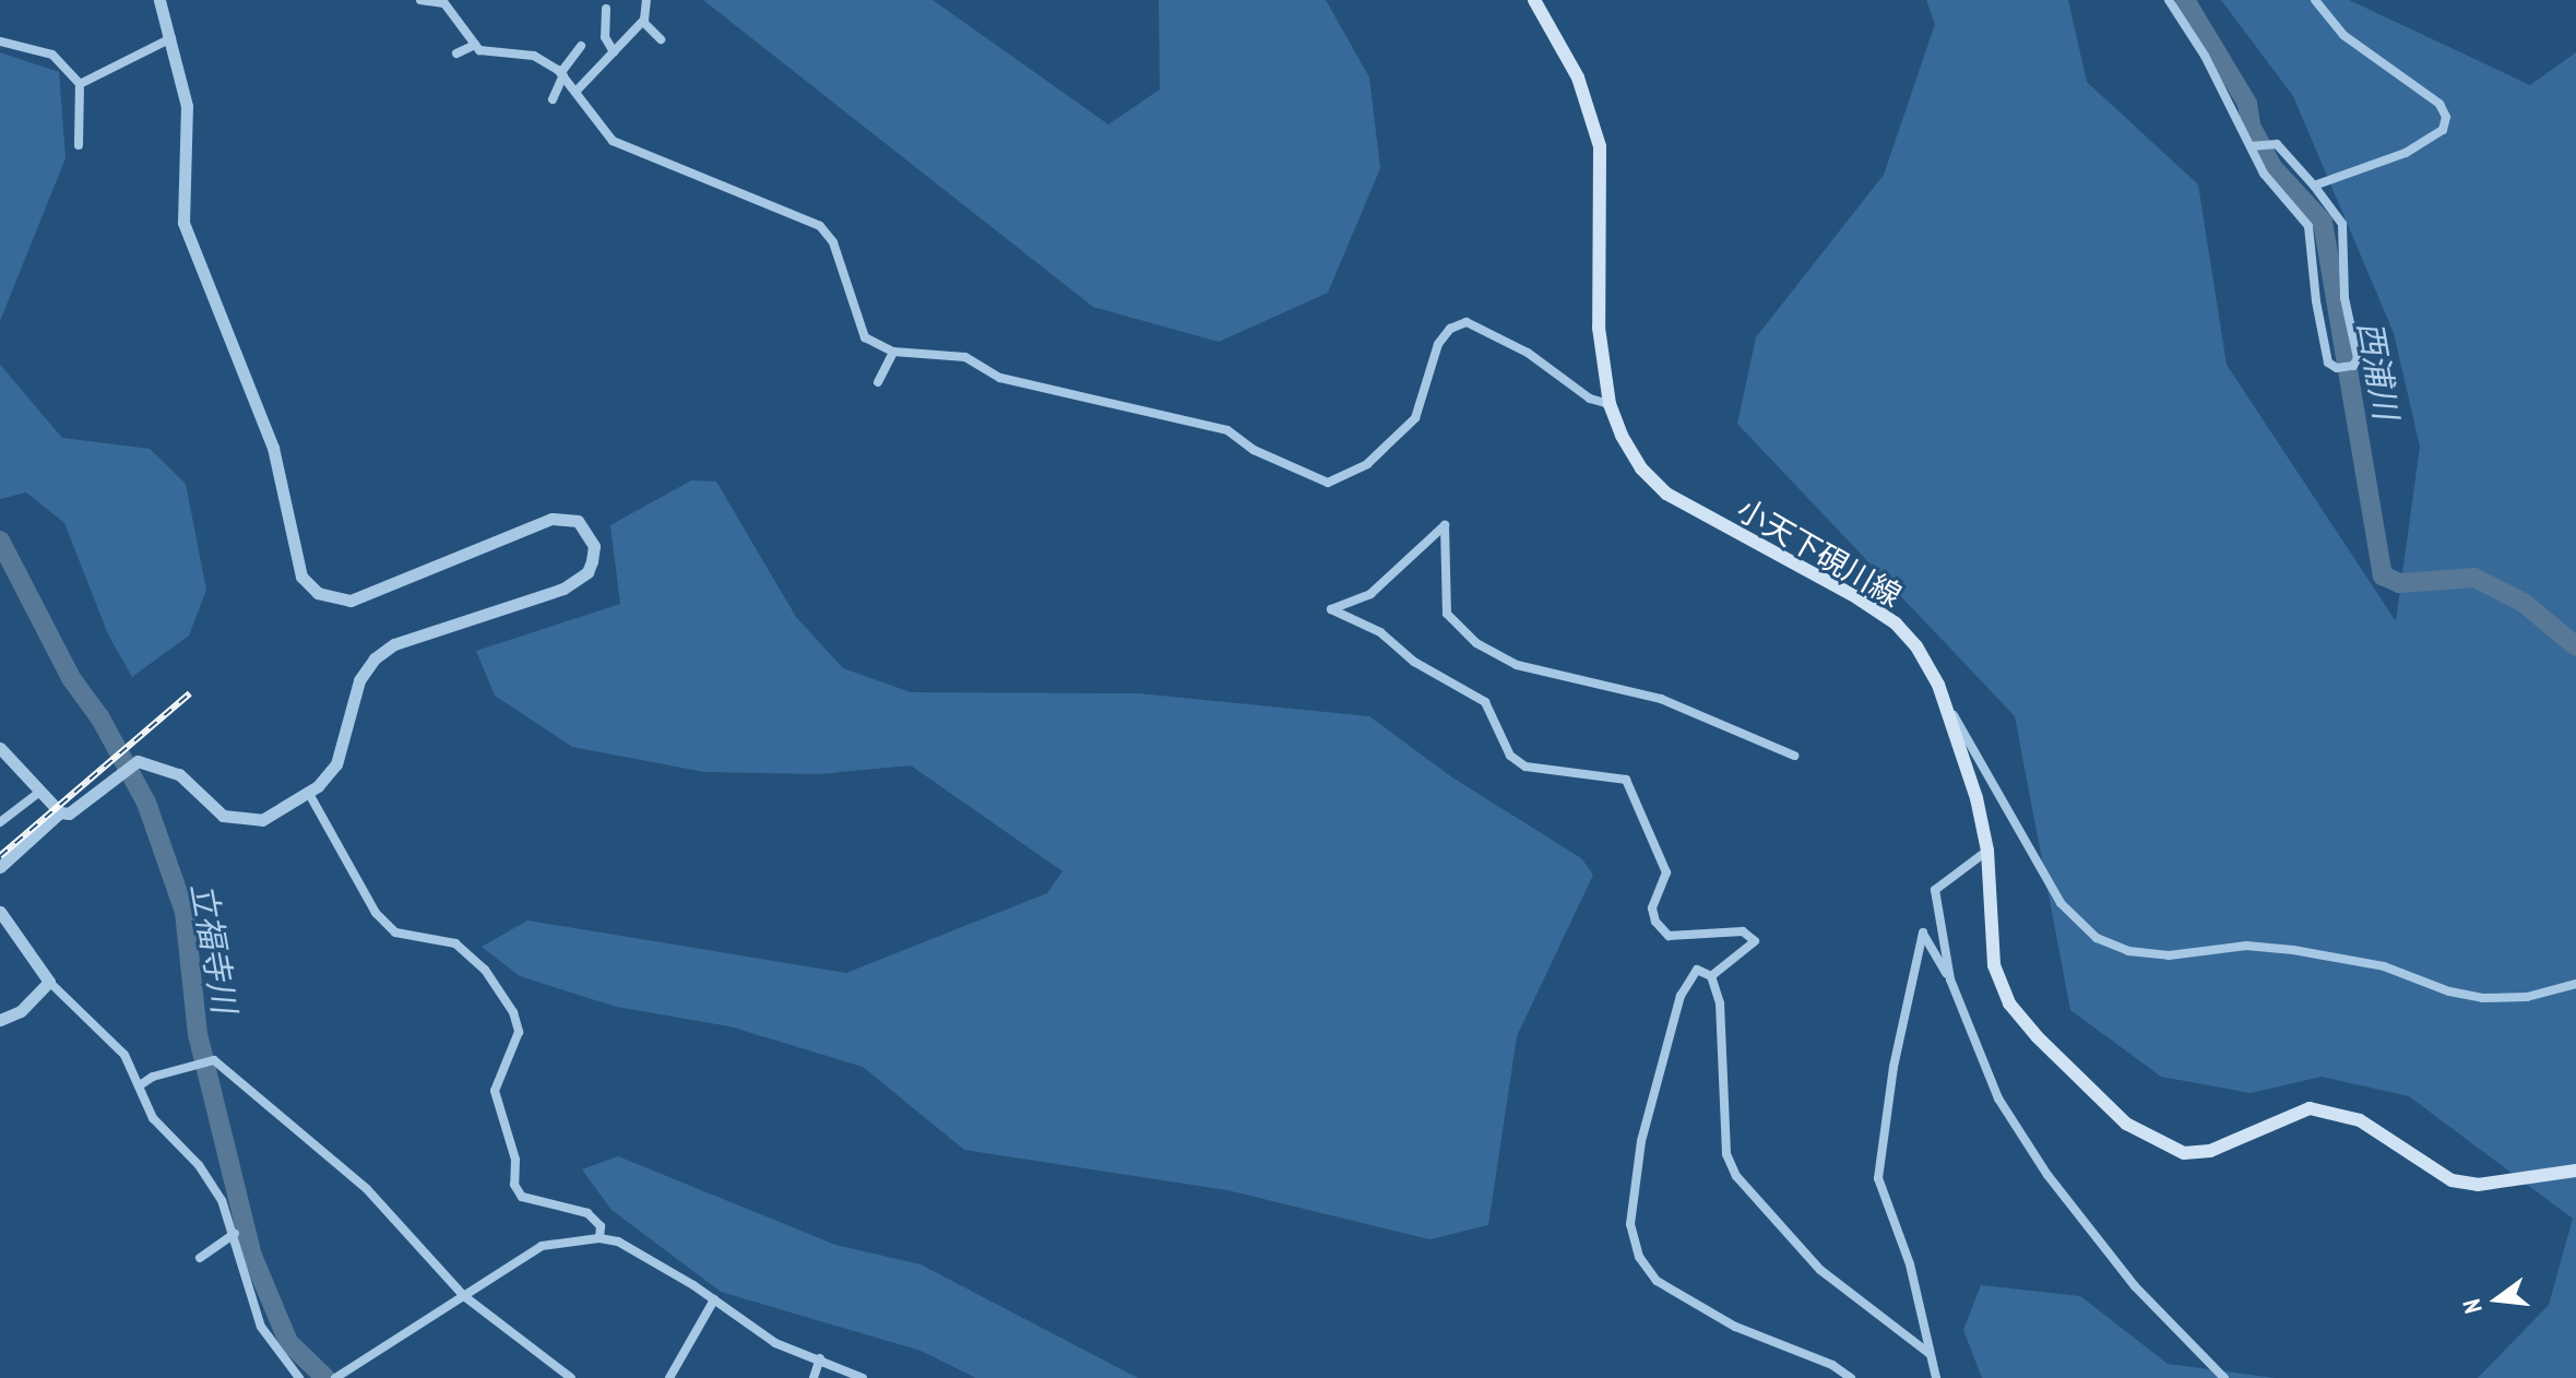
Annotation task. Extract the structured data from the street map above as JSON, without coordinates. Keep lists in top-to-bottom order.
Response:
{
  "streets": {
    "main road": ["小天下硯川線"]
  },
  "water": ["西浦川", "立福寺川"],
  "north": "left"
}
